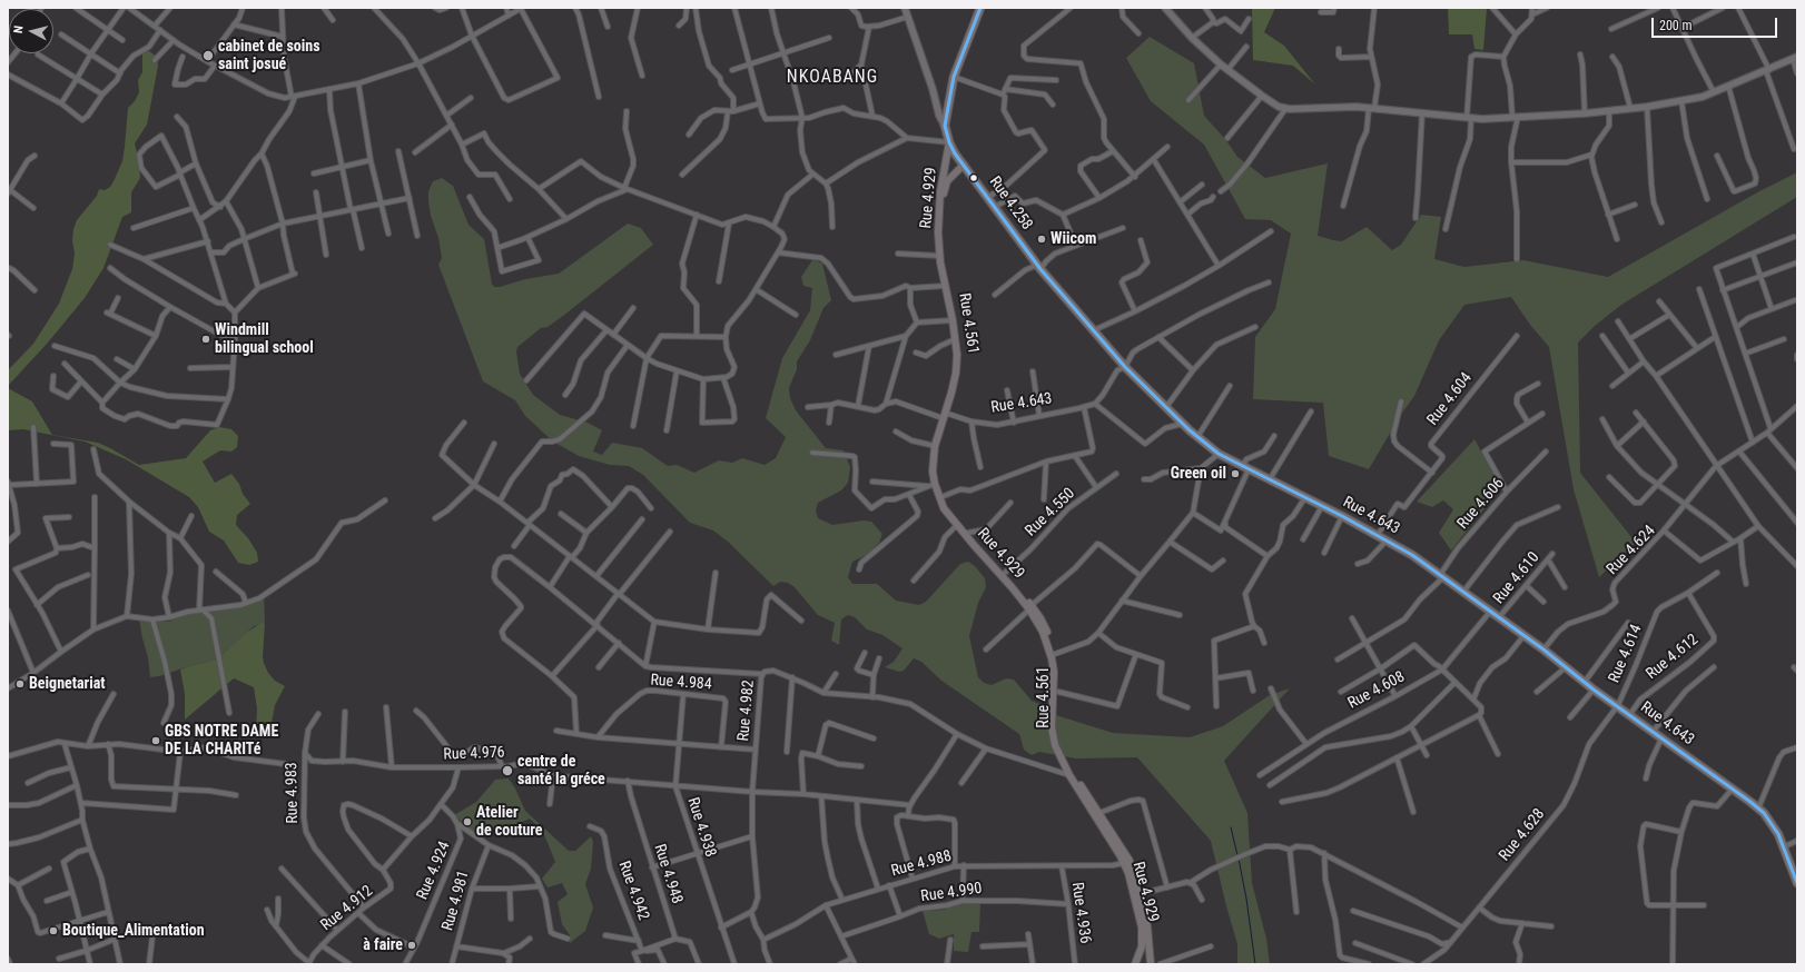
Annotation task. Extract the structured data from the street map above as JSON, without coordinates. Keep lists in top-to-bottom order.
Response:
{
  "streets": {
    "highway": ["Rue 4.258", "Rue 4.643"],
    "main road": ["Rue 4.929", "Rue 4.561"],
    "street": [
      "Rue 4.604",
      "Rue 4.606",
      "Rue 4.550",
      "Rue 4.624",
      "Rue 4.610",
      "Rue 4.614",
      "Rue 4.612",
      "Rue 4.984",
      "Rue 4.608",
      "Rue 4.982",
      "Rue 4.976",
      "Rue 4.983",
      "Rue 4.938",
      "Rue 4.628",
      "Rue 4.988",
      "Rue 4.924",
      "Rue 4.948",
      "Rue 4.942",
      "Rue 4.990",
      "Rue 4.981",
      "Rue 4.912",
      "Rue 4.936"
    ]
  },
  "crossings": [
    ["Rue 4.929", "Rue 4.258"],
    ["Rue 4.929", "Rue 4.561"],
    ["Rue 4.929", "Rue 4.643"],
    ["Rue 4.929", "Rue 4.982"],
    ["Rue 4.929", "Rue 4.988"],
    ["Rue 4.258", "Rue 4.561"],
    ["Rue 4.258", "Rue 4.643"],
    ["Rue 4.561", "Rue 4.643"],
    ["Rue 4.561", "Rue 4.550"],
    ["Rue 4.604", "Rue 4.643"],
    ["Rue 4.643", "Rue 4.606"],
    ["Rue 4.643", "Rue 4.624"],
    ["Rue 4.643", "Rue 4.610"],
    ["Rue 4.643", "Rue 4.614"],
    ["Rue 4.643", "Rue 4.612"],
    ["Rue 4.643", "Rue 4.608"],
    ["Rue 4.643", "Rue 4.628"],
    ["Rue 4.614", "Rue 4.612"],
    ["Rue 4.614", "Rue 4.628"],
    ["Rue 4.984", "Rue 4.938"],
    ["Rue 4.982", "Rue 4.976"],
    ["Rue 4.976", "Rue 4.983"],
    ["Rue 4.976", "Rue 4.938"],
    ["Rue 4.976", "Rue 4.948"],
    ["Rue 4.983", "Rue 4.912"],
    ["Rue 4.988", "Rue 4.936"],
    ["Rue 4.924", "Rue 4.912"],
    ["Rue 4.990", "Rue 4.936"]
  ],
  "districts": ["NKOABANG"],
  "places": [
    "cabinet de soins saint josué",
    "Wiicom",
    "Windmill bilingual school",
    "Green oil",
    "Beignetariat",
    "GBS NOTRE DAME DE LA CHARITé",
    "centre de santé la gréce",
    "Atelier de couture",
    "Boutique_Alimentation",
    "à faire"
  ],
  "scale_bar": "200 m",
  "north": "left"
}
